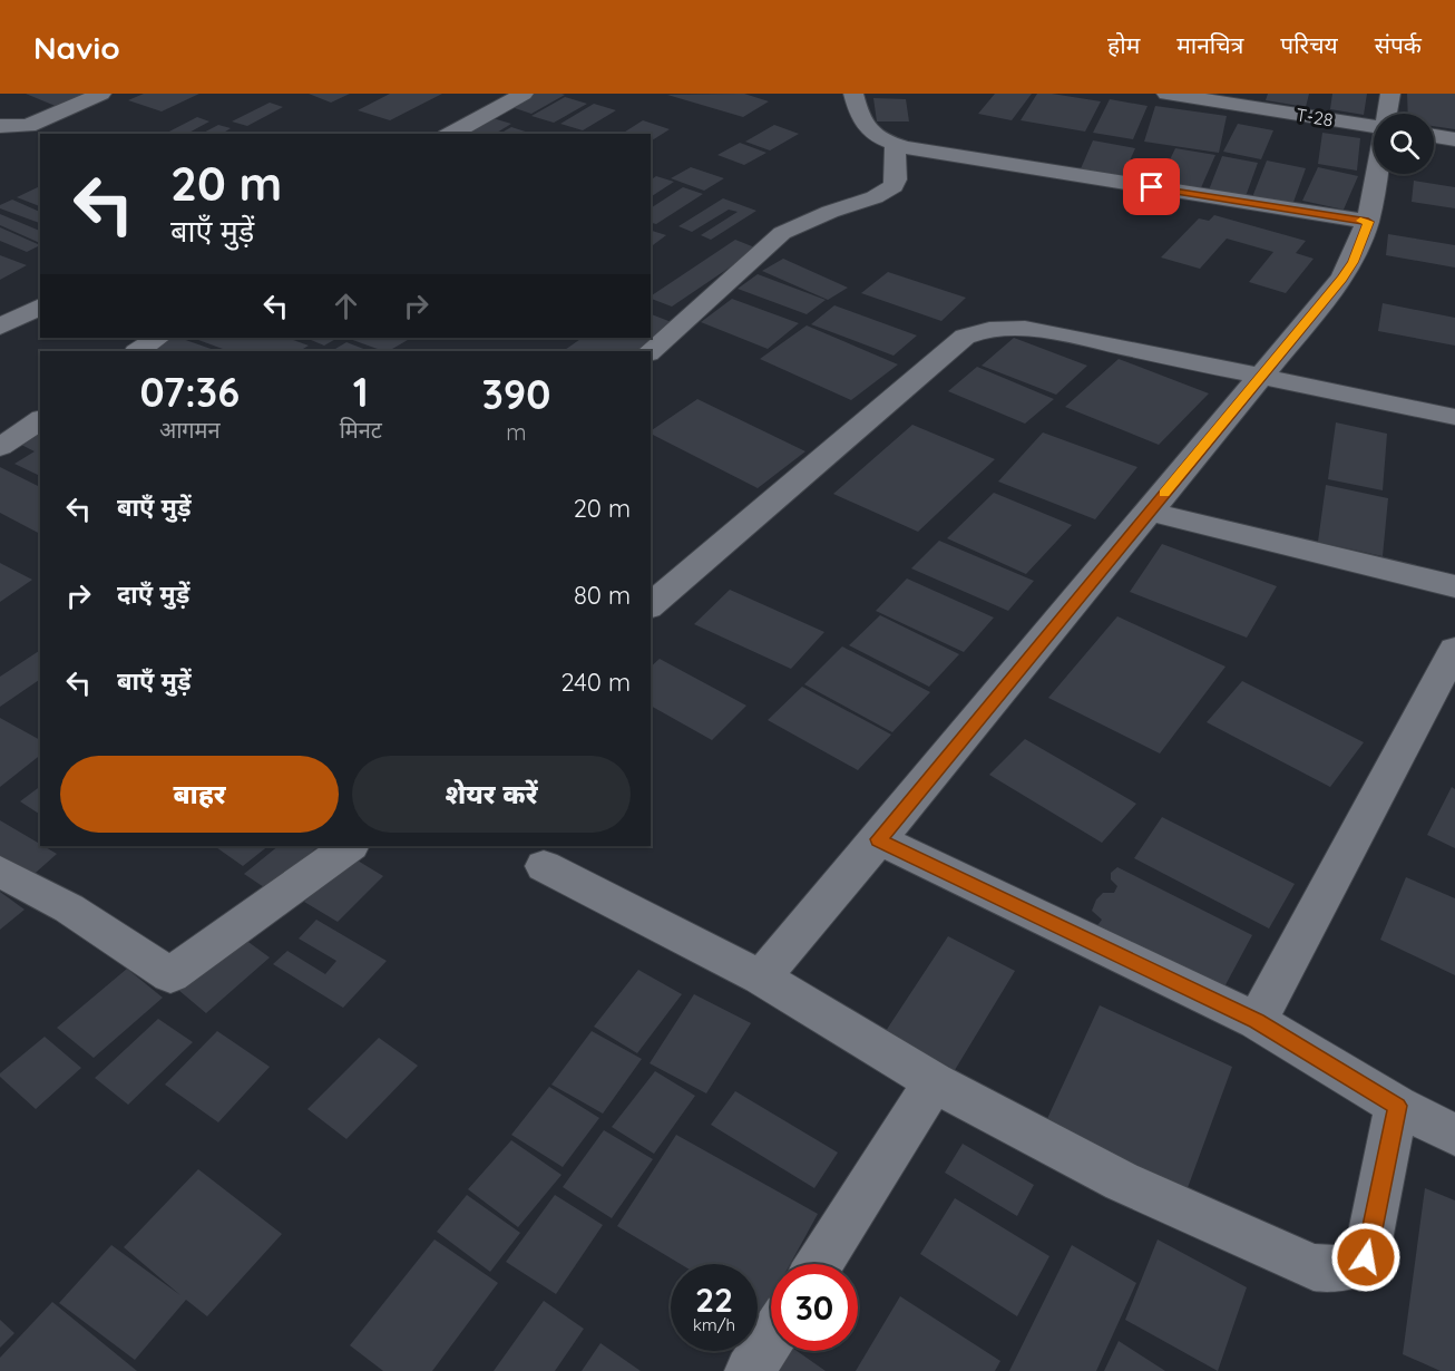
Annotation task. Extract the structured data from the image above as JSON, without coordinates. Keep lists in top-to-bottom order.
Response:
{
  "streets": {
    "street": ["T-28"]
  },
  "page": {
    "header": "Navio",
    "nav": [
      "होम",
      "मानचित्र",
      "परिचय",
      "संपर्क"
    ],
    "turn": ["20 m", "बाएँ मुड़ें"],
    "eta": [
      "07:36",
      "आगमन",
      "1",
      "मिनट",
      "390",
      "m"
    ],
    "list": [
      {
        "name": "बाएँ मुड़ें",
        "value": "20 m"
      },
      {
        "name": "दाएँ मुड़ें",
        "value": "80 m"
      },
      {
        "name": "बाएँ मुड़ें",
        "value": "240 m"
      }
    ],
    "buttons": ["बाहर", "शेयर करें"],
    "speed": "22 km/h",
    "limit": "30"
  }
}
